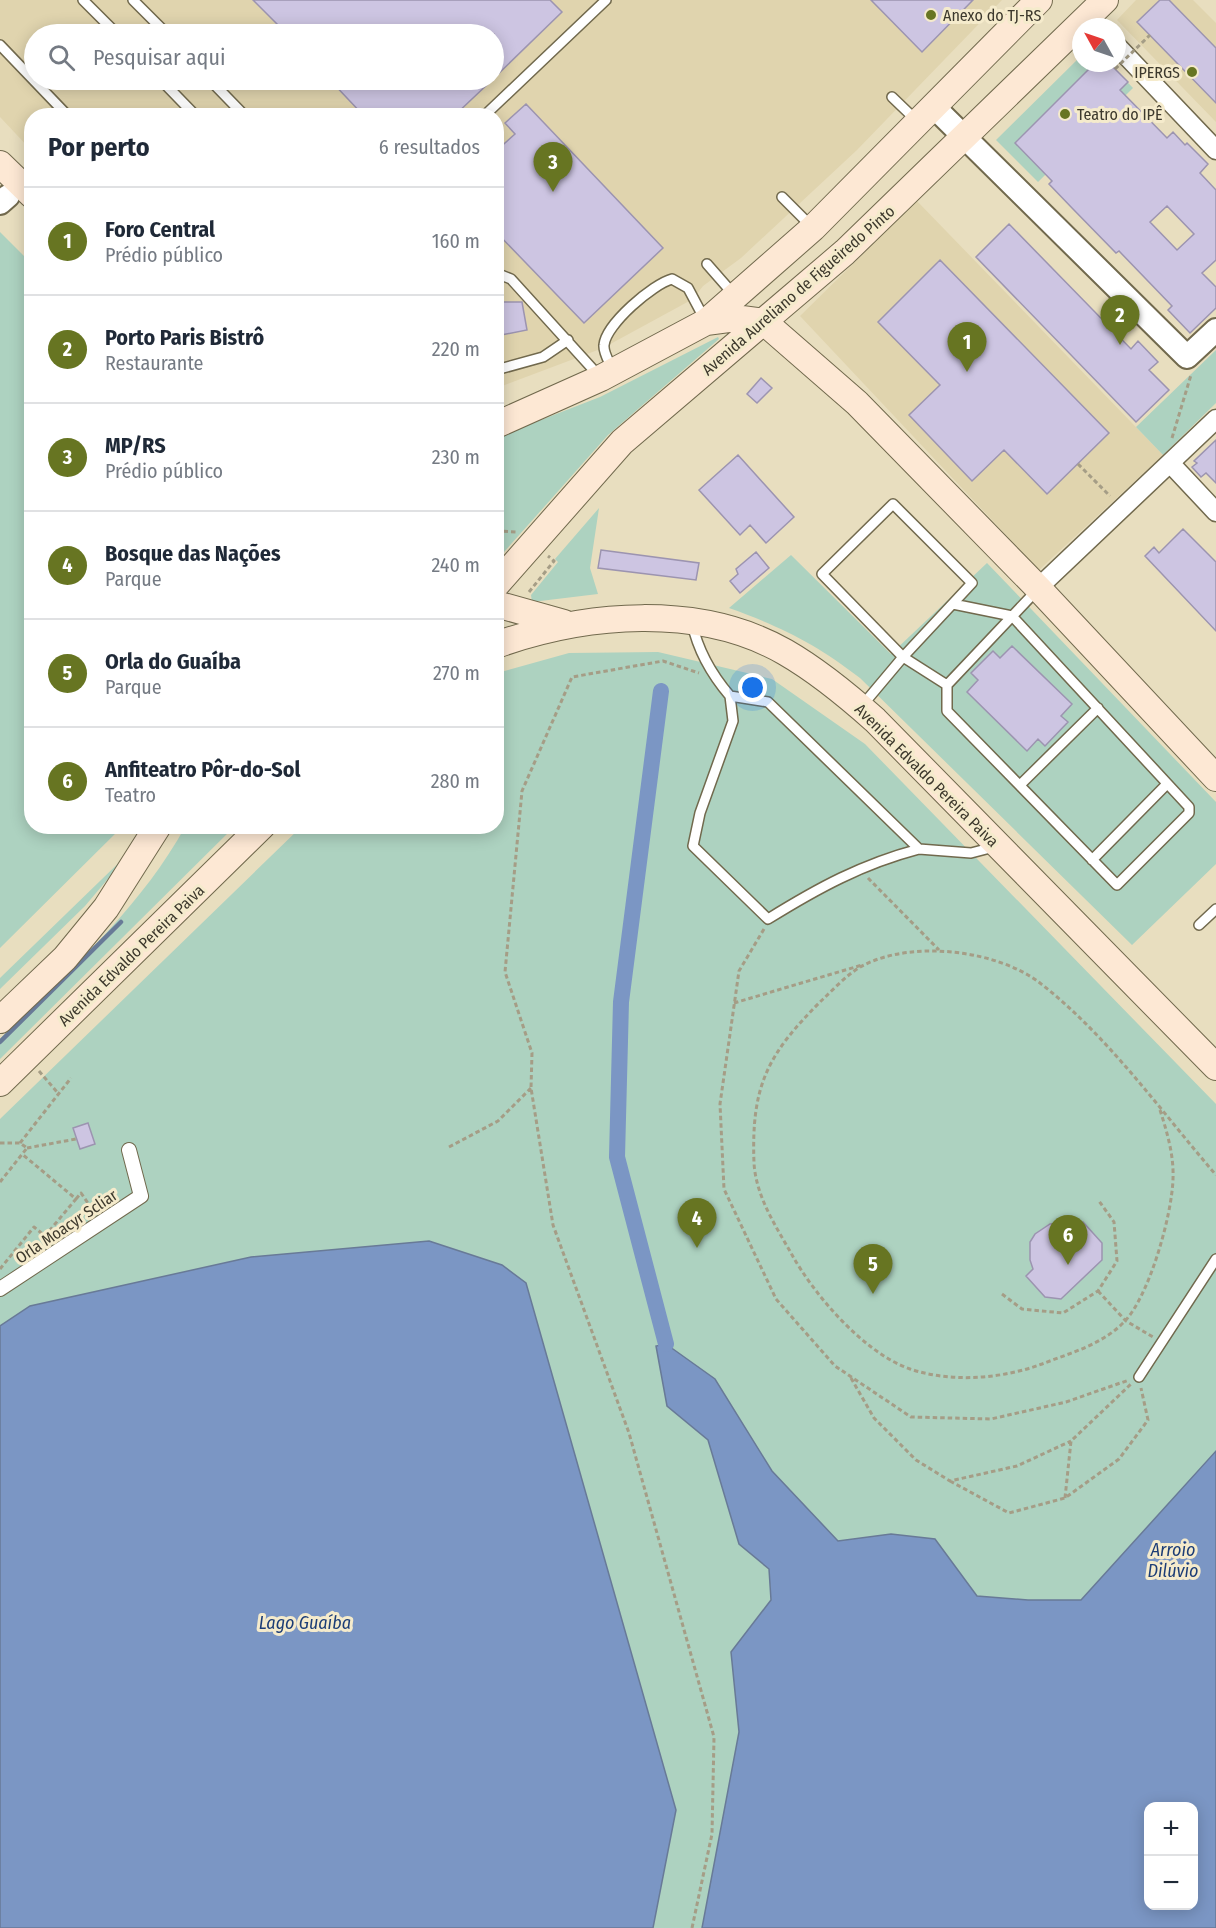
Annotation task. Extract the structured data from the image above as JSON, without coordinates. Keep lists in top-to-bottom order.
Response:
{
  "streets": {
    "main road": ["Avenida Aureliano de Figueiredo Pinto", "Avenida Edvaldo Pereira Paiva"],
    "street": ["Orla Moacyr Scliar"]
  },
  "water": ["Arroio Dilúvio", "Lago Guaíba"],
  "places": ["Anexo do TJ-RS", "IPERGS", "Teatro do IPÊ"],
  "north": "top left",
  "page": {
    "search": "Pesquisar aqui",
    "heading": ["Por perto", "6 resultados"],
    "pins": [
      "3",
      "2",
      "1",
      "4",
      "6",
      "5"
    ],
    "list": [
      {
        "mark": "1",
        "name": "Foro Central",
        "note": "Prédio público",
        "value": "160 m"
      },
      {
        "mark": "2",
        "name": "Porto Paris Bistrô",
        "note": "Restaurante",
        "value": "220 m"
      },
      {
        "mark": "3",
        "name": "MP/RS",
        "note": "Prédio público",
        "value": "230 m"
      },
      {
        "mark": "4",
        "name": "Bosque das Nações",
        "note": "Parque",
        "value": "240 m"
      },
      {
        "mark": "5",
        "name": "Orla do Guaíba",
        "note": "Parque",
        "value": "270 m"
      },
      {
        "mark": "6",
        "name": "Anfiteatro Pôr-do-Sol",
        "note": "Teatro",
        "value": "280 m"
      }
    ],
    "map_buttons": ["+", "−"]
  }
}
